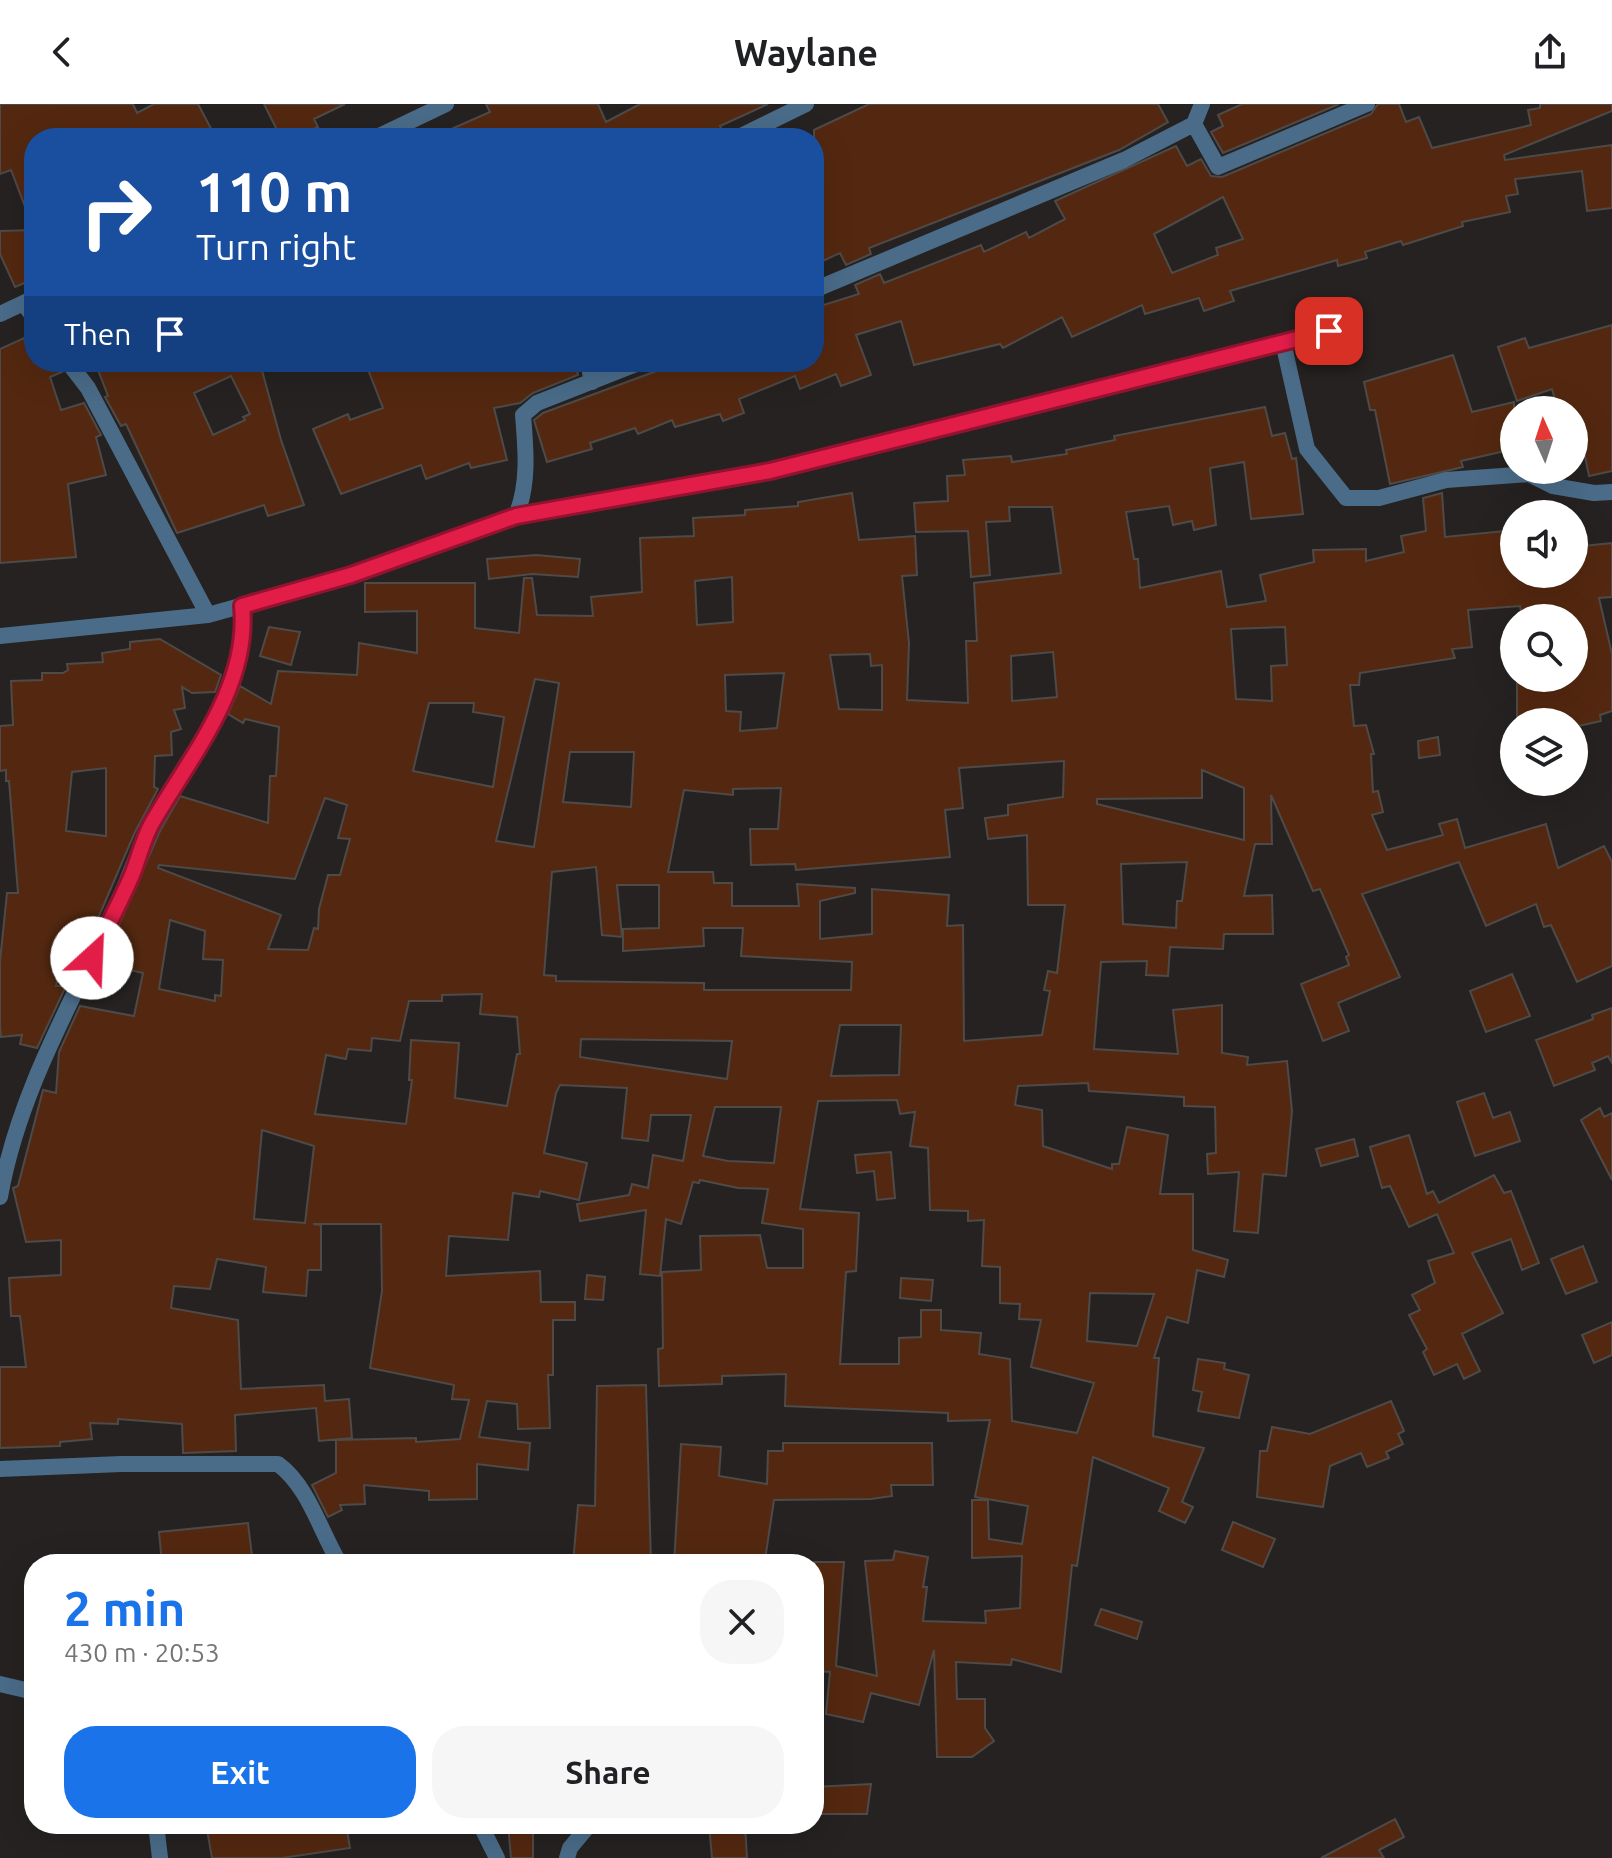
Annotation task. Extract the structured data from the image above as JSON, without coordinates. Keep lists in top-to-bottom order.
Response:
{
  "north": "top",
  "page": {
    "header": "Waylane",
    "turn": ["110 m", "Turn right"],
    "then": "Then",
    "heading": ["2 min", "430 m · 20:53"],
    "buttons": ["Exit", "Share"]
  }
}
